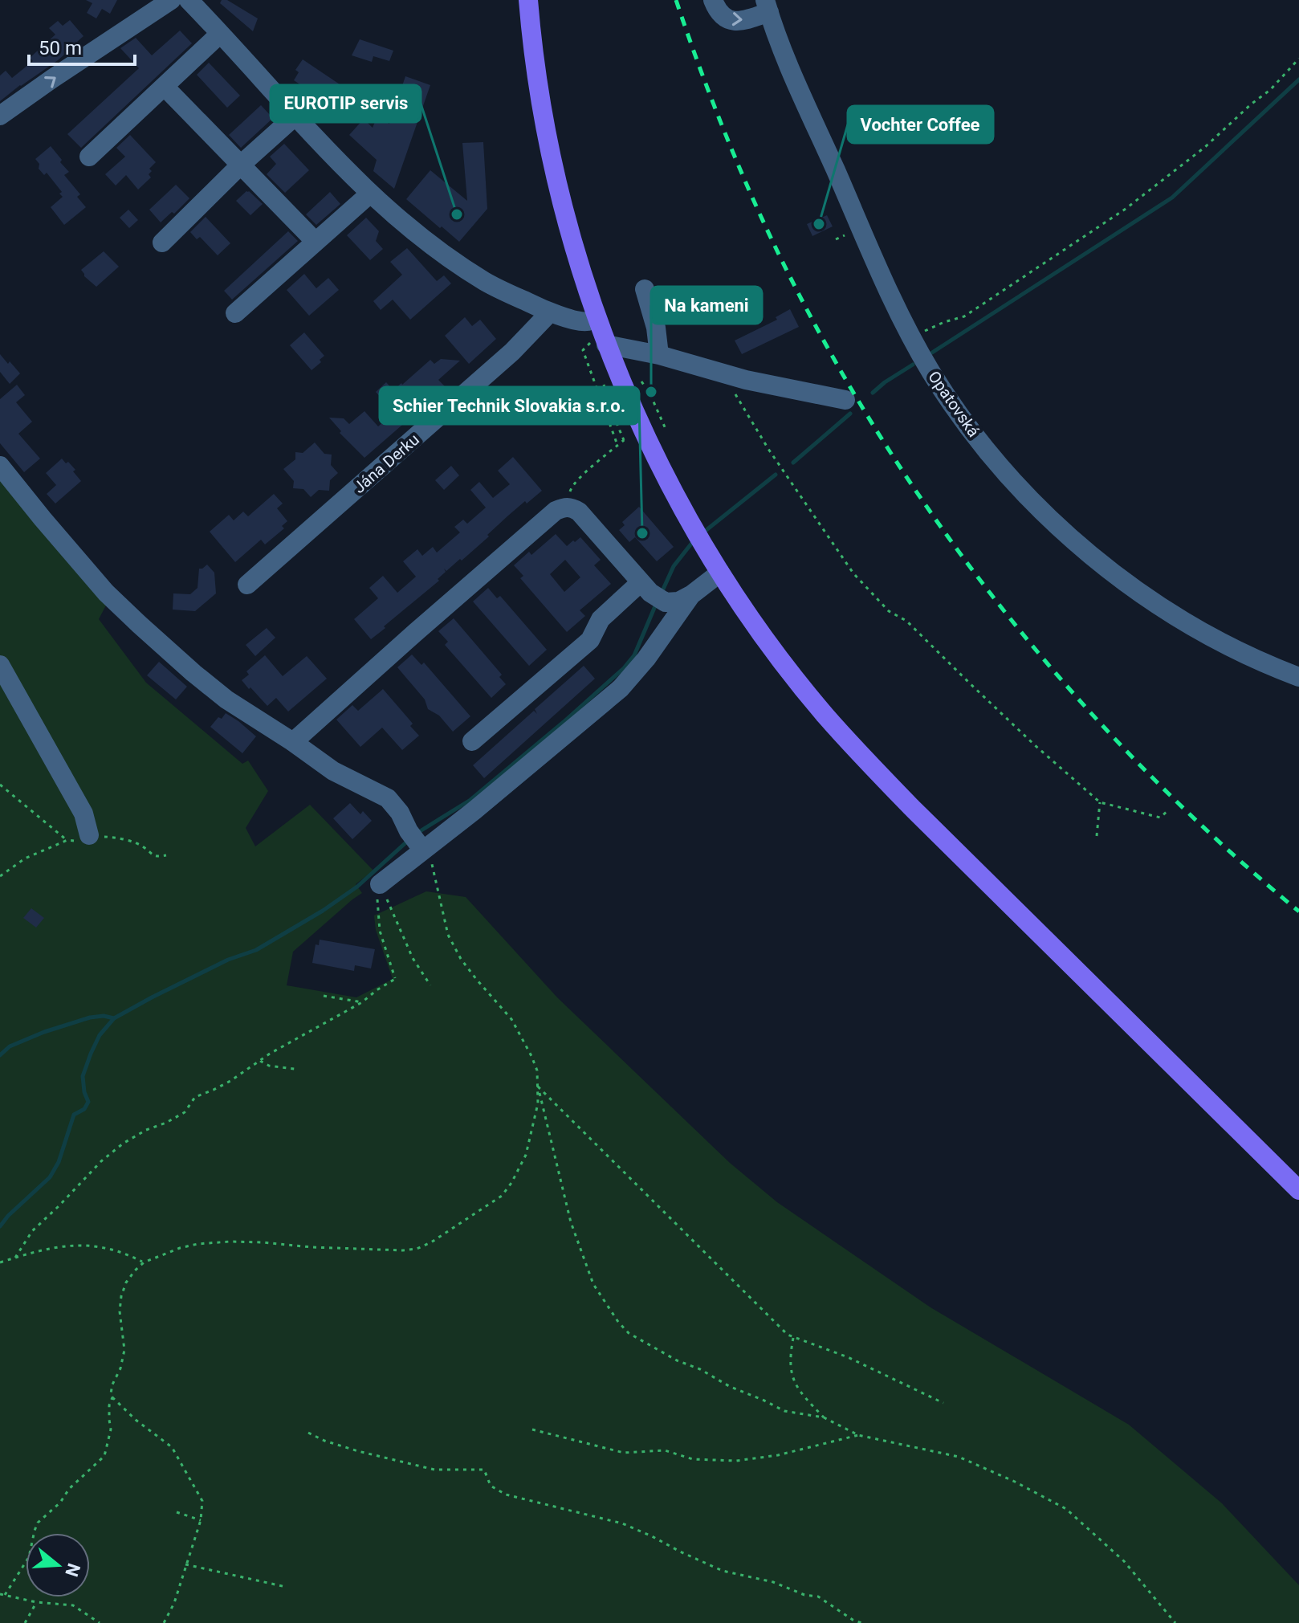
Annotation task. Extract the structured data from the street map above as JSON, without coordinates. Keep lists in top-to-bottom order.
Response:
{
  "streets": {
    "street": ["Opatovská", "Jána Derku"]
  },
  "places": [
    "EUROTIP servis",
    "Vochter Coffee",
    "Na kameni",
    "Schier Technik Slovakia s.r.o."
  ],
  "scale_bar": "50 m",
  "north": "right"
}
